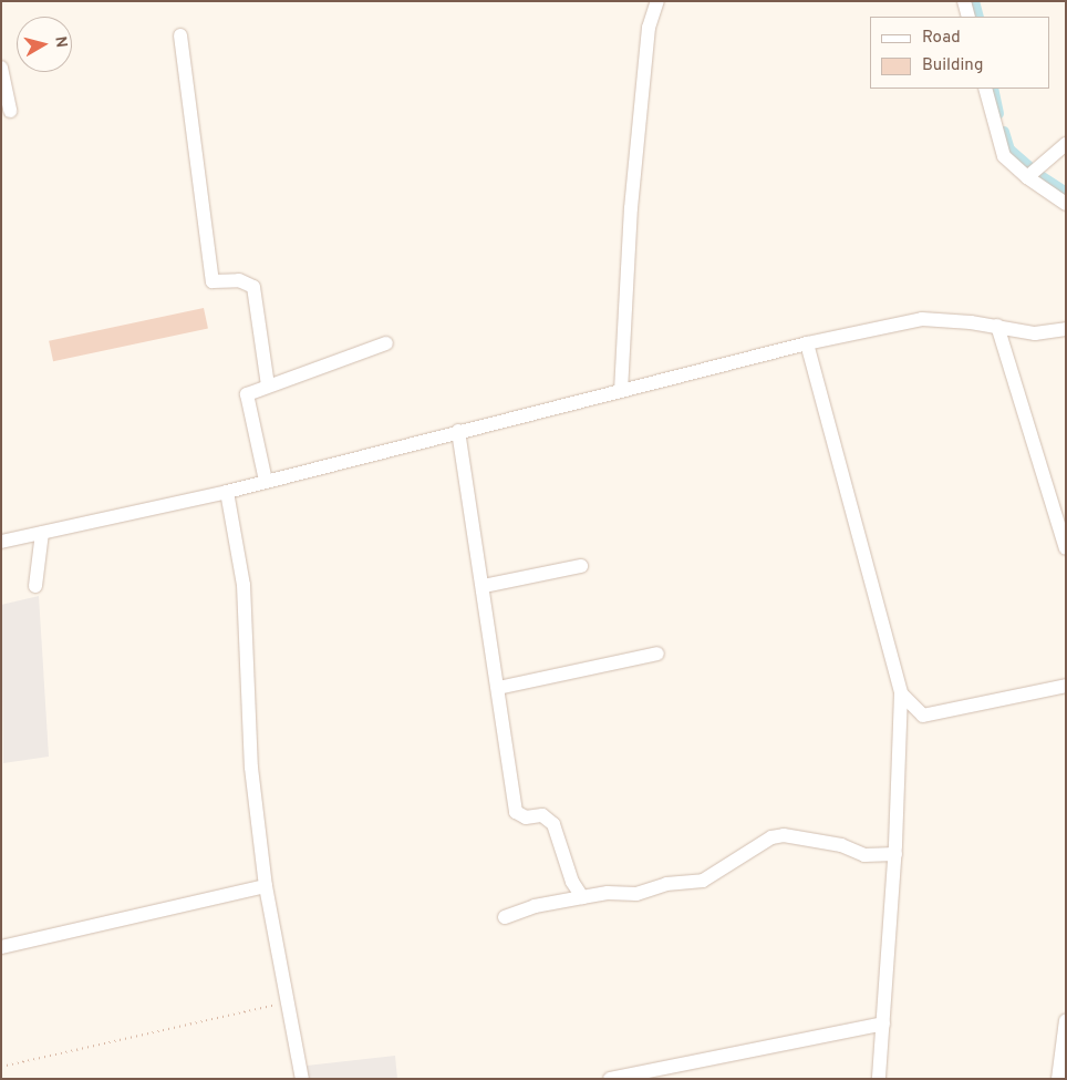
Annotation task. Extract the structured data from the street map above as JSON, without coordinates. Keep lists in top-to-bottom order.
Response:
{
  "legend": ["Road", "Building"],
  "north": "right"
}
